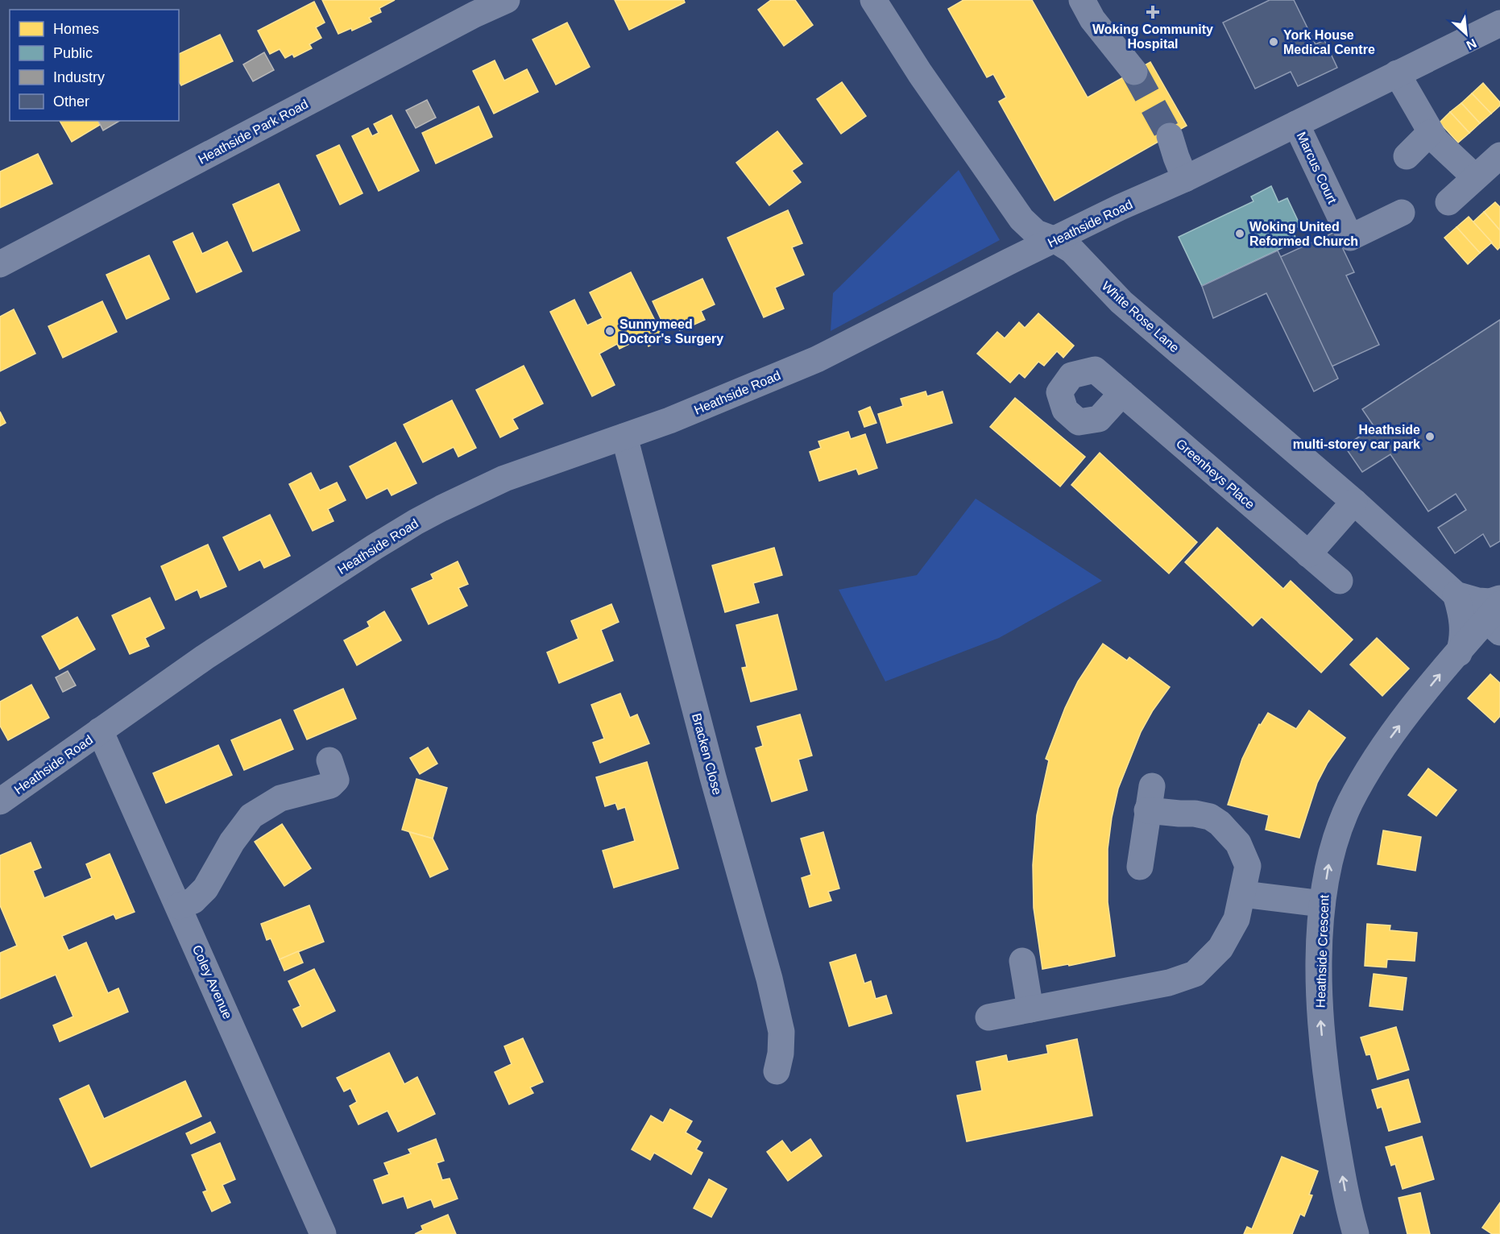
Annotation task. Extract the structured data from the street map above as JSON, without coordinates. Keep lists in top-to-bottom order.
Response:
{
  "streets": {
    "street": [
      "Heathside Park Road",
      "Marcus Court",
      "Heathside Road",
      "White Rose Lane",
      "Greenheys Place",
      "Bracken Close",
      "Heathside Crescent",
      "Coley Avenue"
    ]
  },
  "crossings": [
    ["Marcus Court", "Heathside Road"],
    ["Heathside Road", "White Rose Lane"],
    ["Heathside Road", "Bracken Close"],
    ["Heathside Road", "Coley Avenue"]
  ],
  "one_way": ["Heathside Crescent"],
  "places": {
    "health": ["Woking Community Hospital"],
    "other": [
      "York House Medical Centre",
      "Woking United Reformed Church",
      "Sunnymeed Doctor's Surgery",
      "Heathside multi-storey car park"
    ]
  },
  "legend": [
    "Homes",
    "Public",
    "Industry",
    "Other"
  ],
  "north": "bottom right"
}
